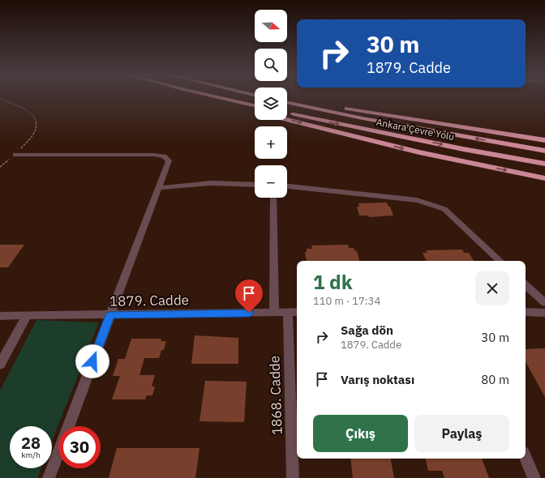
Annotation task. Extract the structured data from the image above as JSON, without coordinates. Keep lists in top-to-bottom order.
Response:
{
  "streets": {
    "highway": ["Ankara Çevre Yolu"],
    "street": ["1879. Cadde", "1868. Cadde"]
  },
  "crossings": [
    ["1879. Cadde", "1868. Cadde"]
  ],
  "north": "right",
  "page": {
    "map_buttons": ["+", "−"],
    "turn": ["30 m", "1879. Cadde"],
    "heading": ["1 dk", "110 m · 17:34"],
    "list": [
      {
        "name": "Sağa dön",
        "note": "1879. Cadde",
        "value": "30 m"
      },
      {
        "name": "Varış noktası",
        "value": "80 m"
      }
    ],
    "buttons": ["Çıkış", "Paylaş"],
    "speed": "28 km/h",
    "limit": "30"
  }
}
